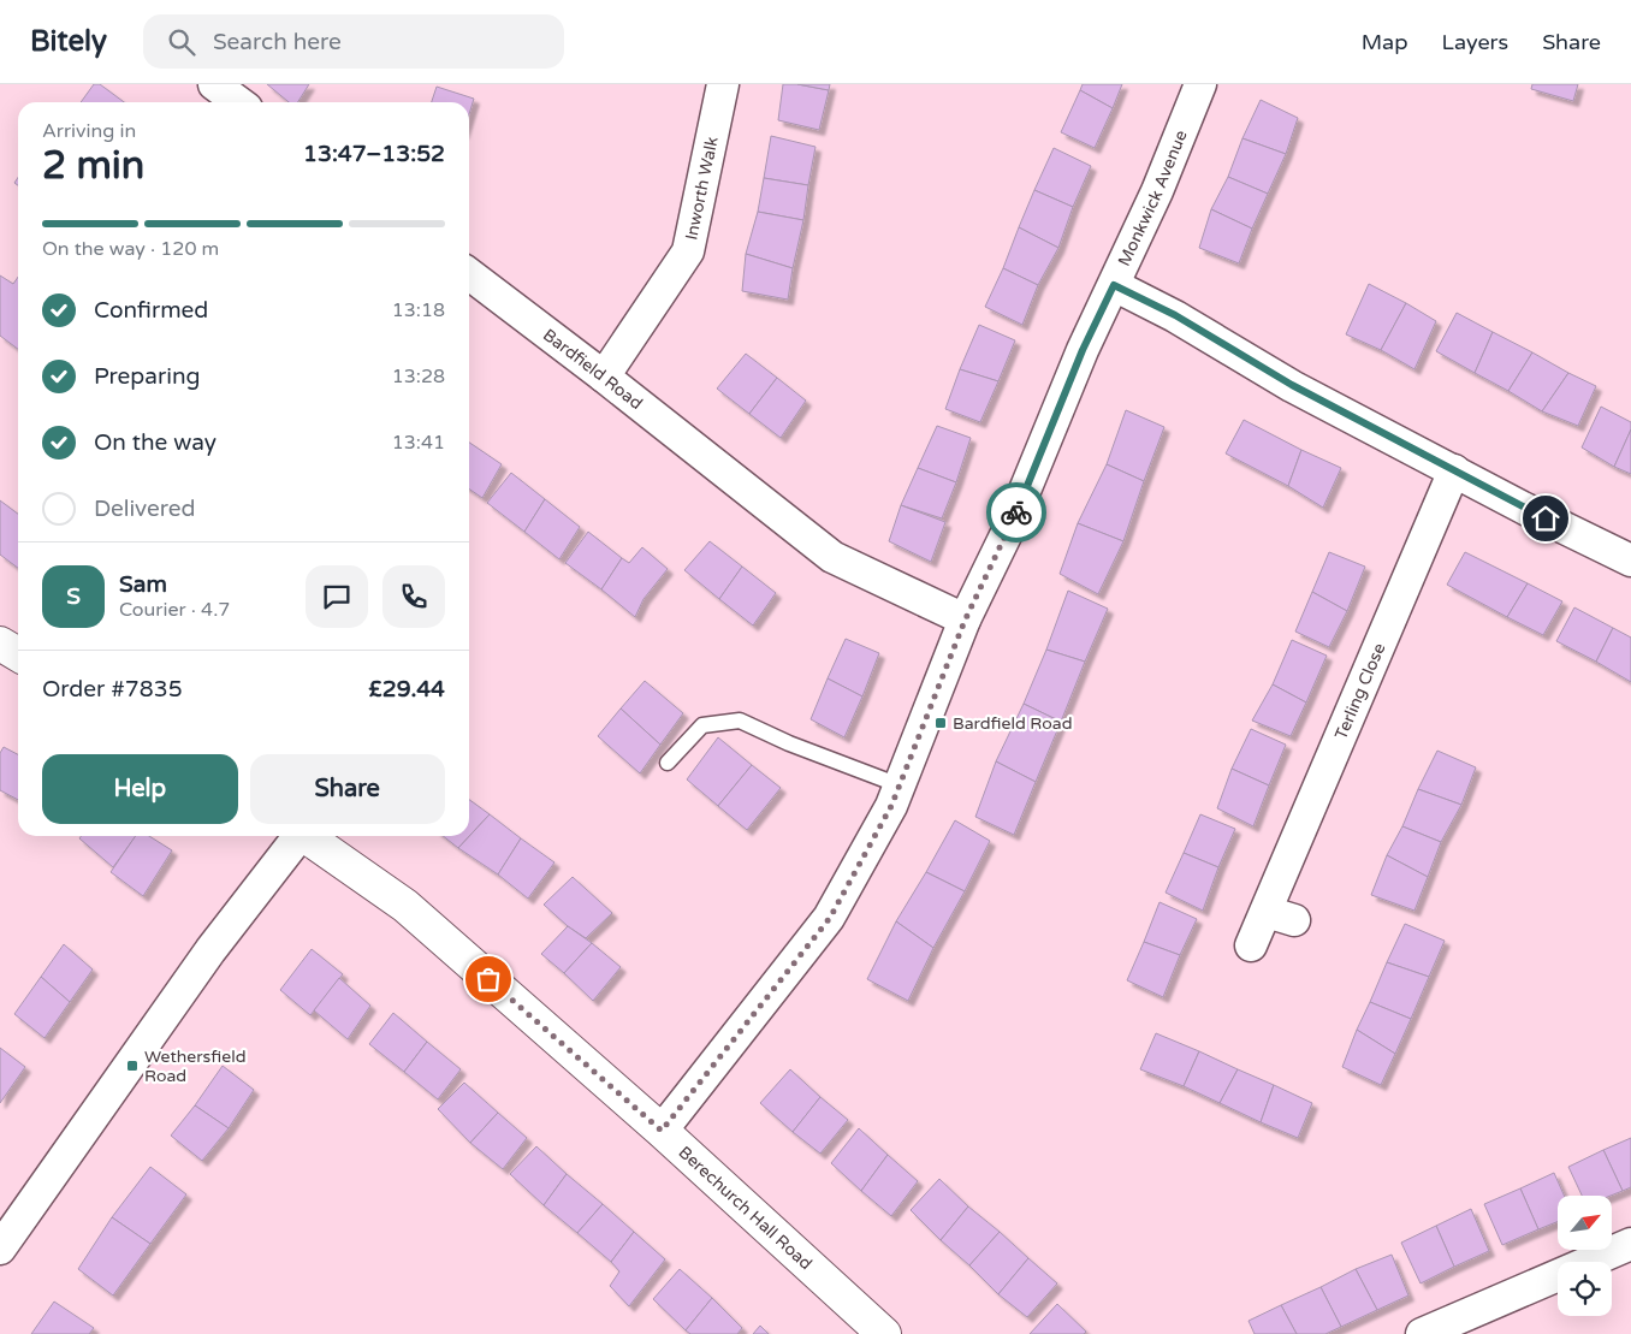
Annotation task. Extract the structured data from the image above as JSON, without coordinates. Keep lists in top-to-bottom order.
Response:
{
  "streets": {
    "street": [
      "Inworth Walk",
      "Monkwick Avenue",
      "Bardfield Road",
      "Terling Close",
      "Berechurch Hall Road"
    ]
  },
  "crossings": [
    ["Inworth Walk", "Bardfield Road"],
    ["Monkwick Avenue", "Bardfield Road"],
    ["Monkwick Avenue", "Berechurch Hall Road"]
  ],
  "places": {
    "transit": ["Bardfield Road", "Wethersfield Road"]
  },
  "north": "top right",
  "page": {
    "header": "Bitely",
    "search": "Search here",
    "nav": ["Map", "Layers", "Share"],
    "heading": ["2 min", "Arriving in", "13:47–13:52"],
    "panel": [
      "Sam",
      "Courier · 4.7",
      "Order #7835",
      "£29.44"
    ],
    "bar": "On the way · 120 m",
    "list": [
      ["Confirmed", "13:18"],
      ["Preparing", "13:28"],
      ["On the way", "13:41"],
      "Delivered"
    ],
    "round": "S",
    "buttons": ["Help", "Share"]
  }
}
